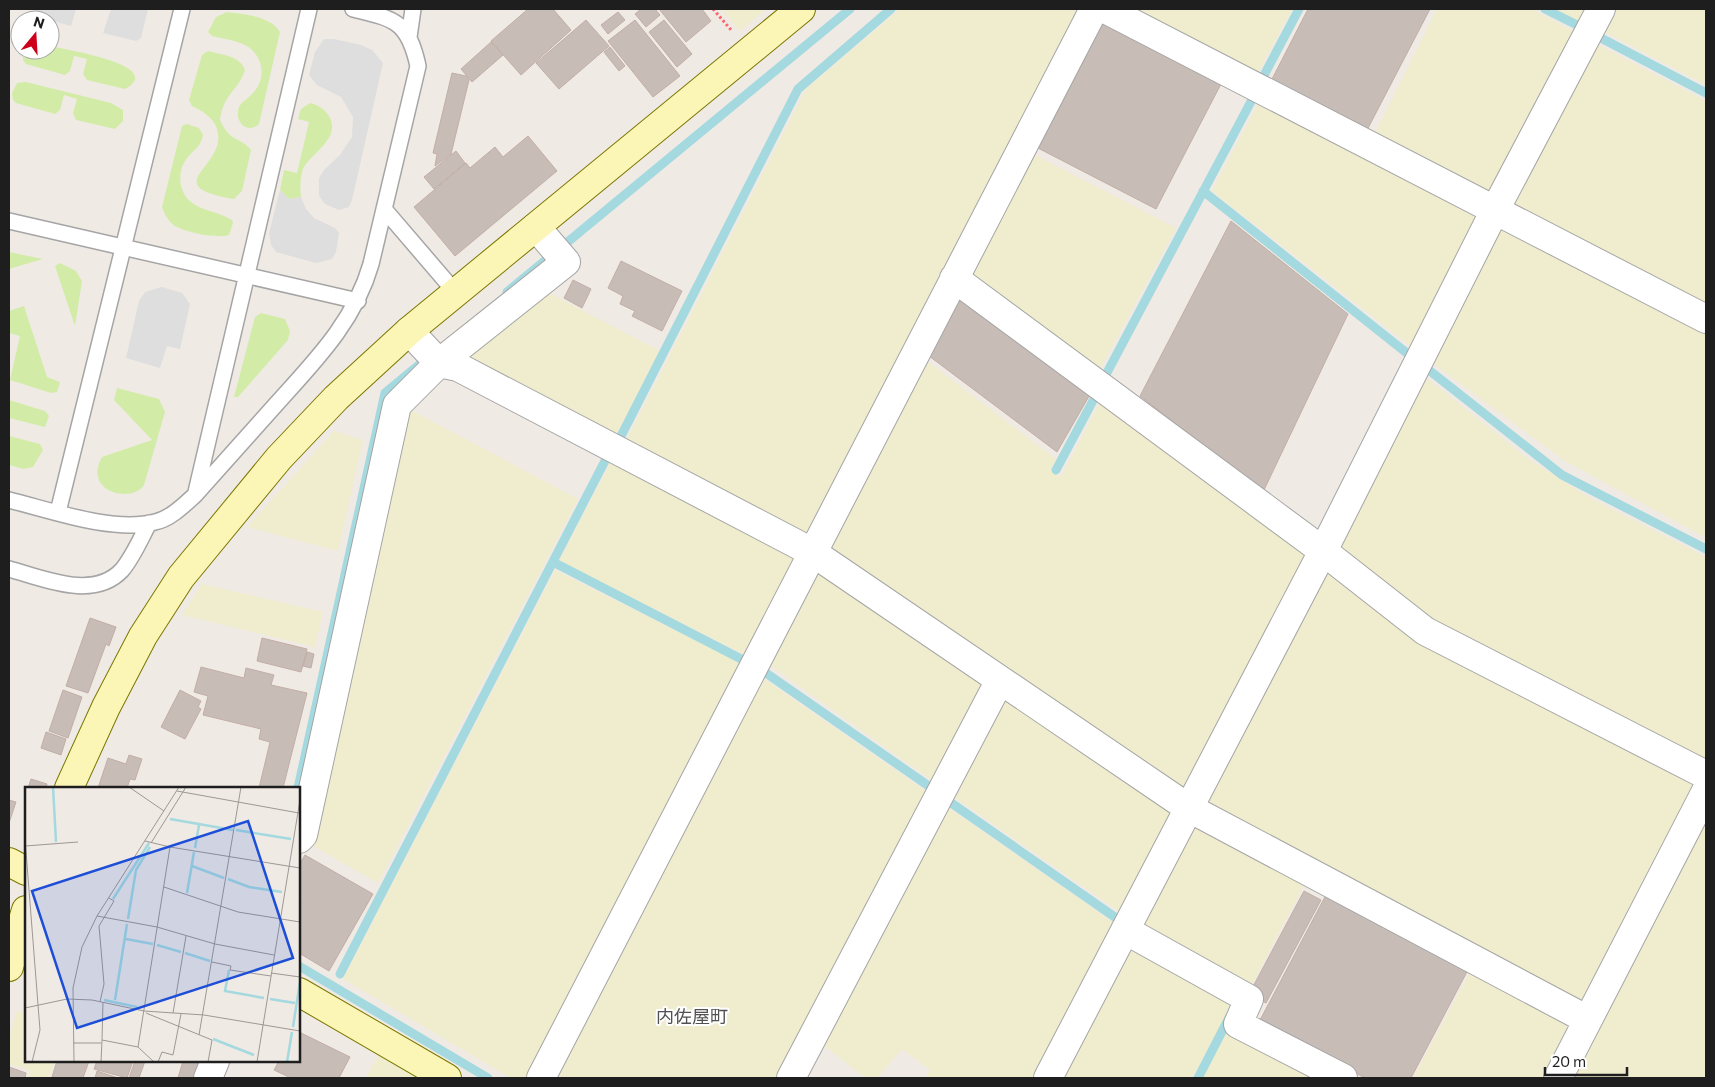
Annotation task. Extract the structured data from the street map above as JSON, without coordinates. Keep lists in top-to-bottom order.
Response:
{
  "districts": ["内佐屋町"],
  "scale_bar": "20 m",
  "north": "top"
}
